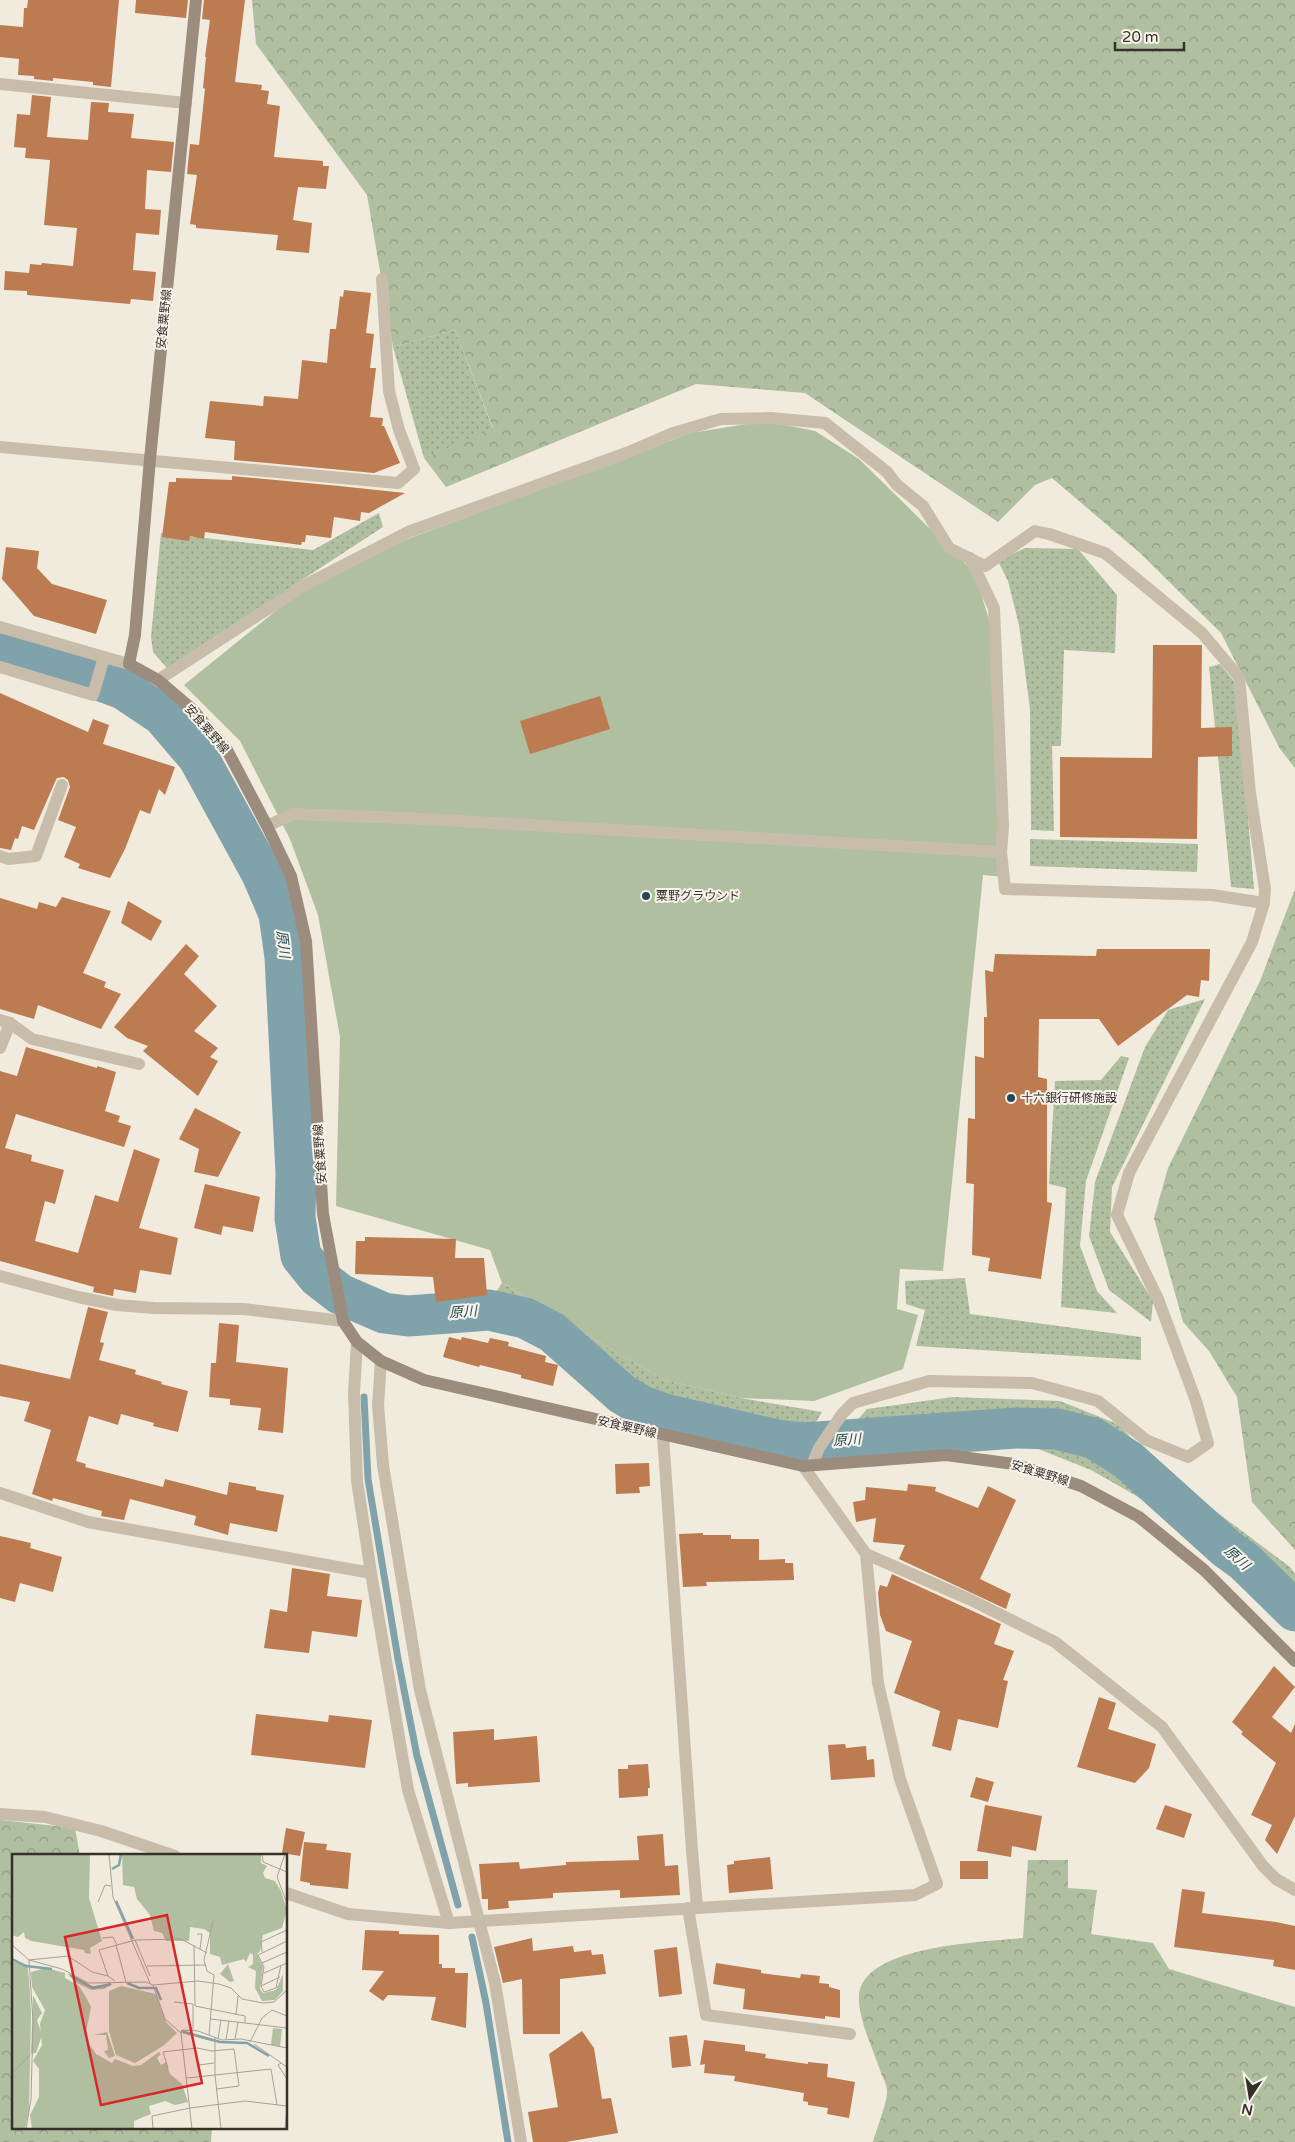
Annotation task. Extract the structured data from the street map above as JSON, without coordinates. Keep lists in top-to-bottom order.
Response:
{
  "streets": {
    "main road": ["安食粟野線"]
  },
  "water": ["原川"],
  "places": ["粟野グラウンド", "十六銀行研修施設"],
  "scale_bar": "20 m",
  "north": "bottom"
}
